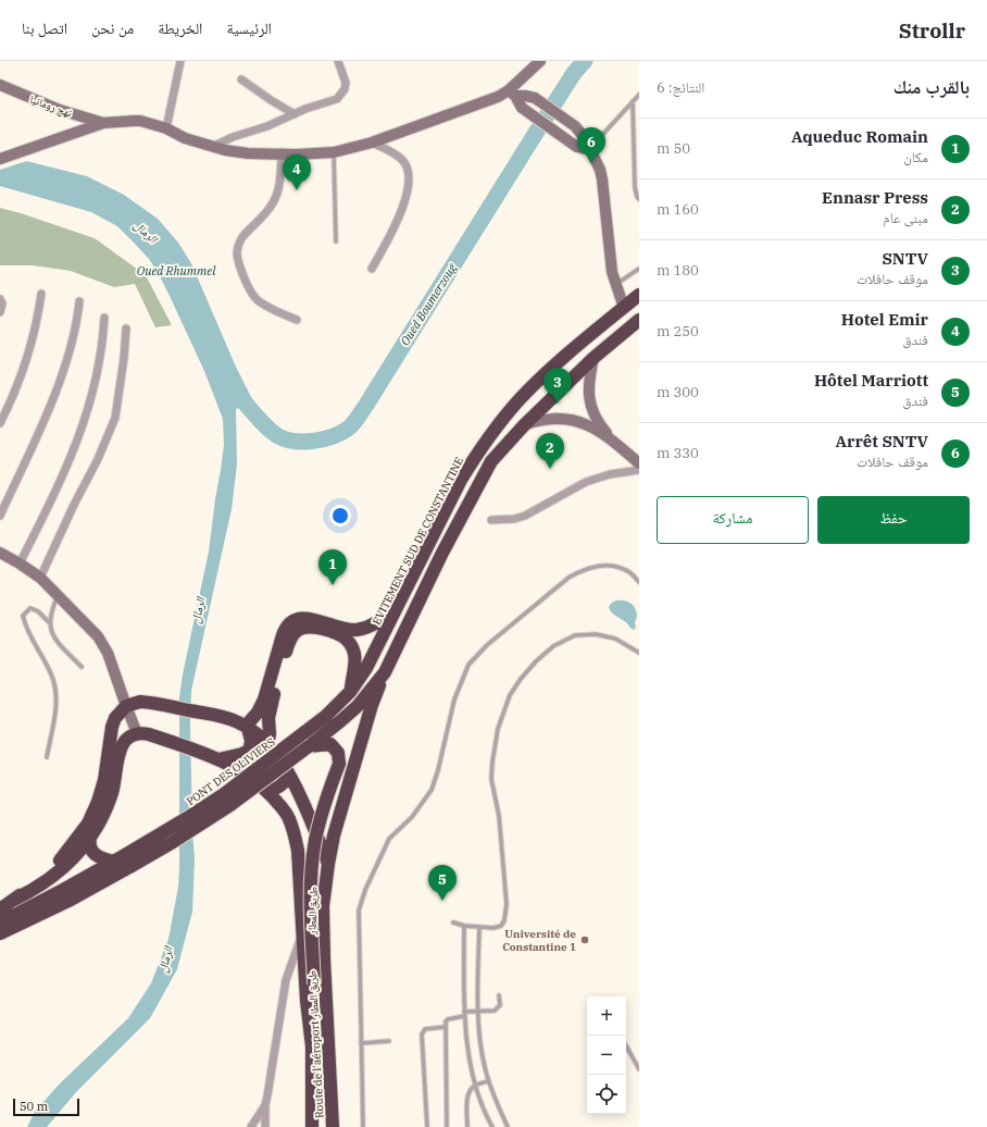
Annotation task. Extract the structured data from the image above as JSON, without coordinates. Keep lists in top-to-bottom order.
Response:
{
  "streets": {
    "highway": [
      "EVITEMENT SUD DE CONSTANTINE",
      "PONT DES OLIVIERS",
      "طريق المطار",
      "Route de l'aéroport طريق المطار"
    ],
    "street": ["نهج رومانيا"]
  },
  "crossings": [
    ["EVITEMENT SUD DE CONSTANTINE", "PONT DES OLIVIERS"],
    ["طريق المطار", "Route de l'aéroport طريق المطار"]
  ],
  "water": ["الرمال", "Oued Rhummel", "Oued Boumerzoug"],
  "places": ["Université de Constantine 1"],
  "scale_bar": "50 m",
  "page": {
    "header": "Strollr",
    "nav": [
      "الرئيسية",
      "الخريطة",
      "من نحن",
      "اتصل بنا"
    ],
    "heading": ["بالقرب منك", "النتائج: 6"],
    "list": [
      {
        "mark": "1",
        "name": "Aqueduc Romain",
        "note": "مكان",
        "value": "50 m"
      },
      {
        "mark": "2",
        "name": "Ennasr Press",
        "note": "مبنى عام",
        "value": "160 m"
      },
      {
        "mark": "3",
        "name": "SNTV",
        "note": "موقف حافلات",
        "value": "180 m"
      },
      {
        "mark": "4",
        "name": "Hotel Emir",
        "note": "فندق",
        "value": "250 m"
      },
      {
        "mark": "5",
        "name": "Hôtel Marriott",
        "note": "فندق",
        "value": "300 m"
      },
      {
        "mark": "6",
        "name": "Arrêt SNTV",
        "note": "موقف حافلات",
        "value": "330 m"
      }
    ],
    "pins": [
      "6",
      "4",
      "3",
      "2",
      "1",
      "5"
    ],
    "buttons": ["حفظ", "مشاركة"],
    "map_buttons": ["+", "−"],
    "scale": "50 m"
  }
}
